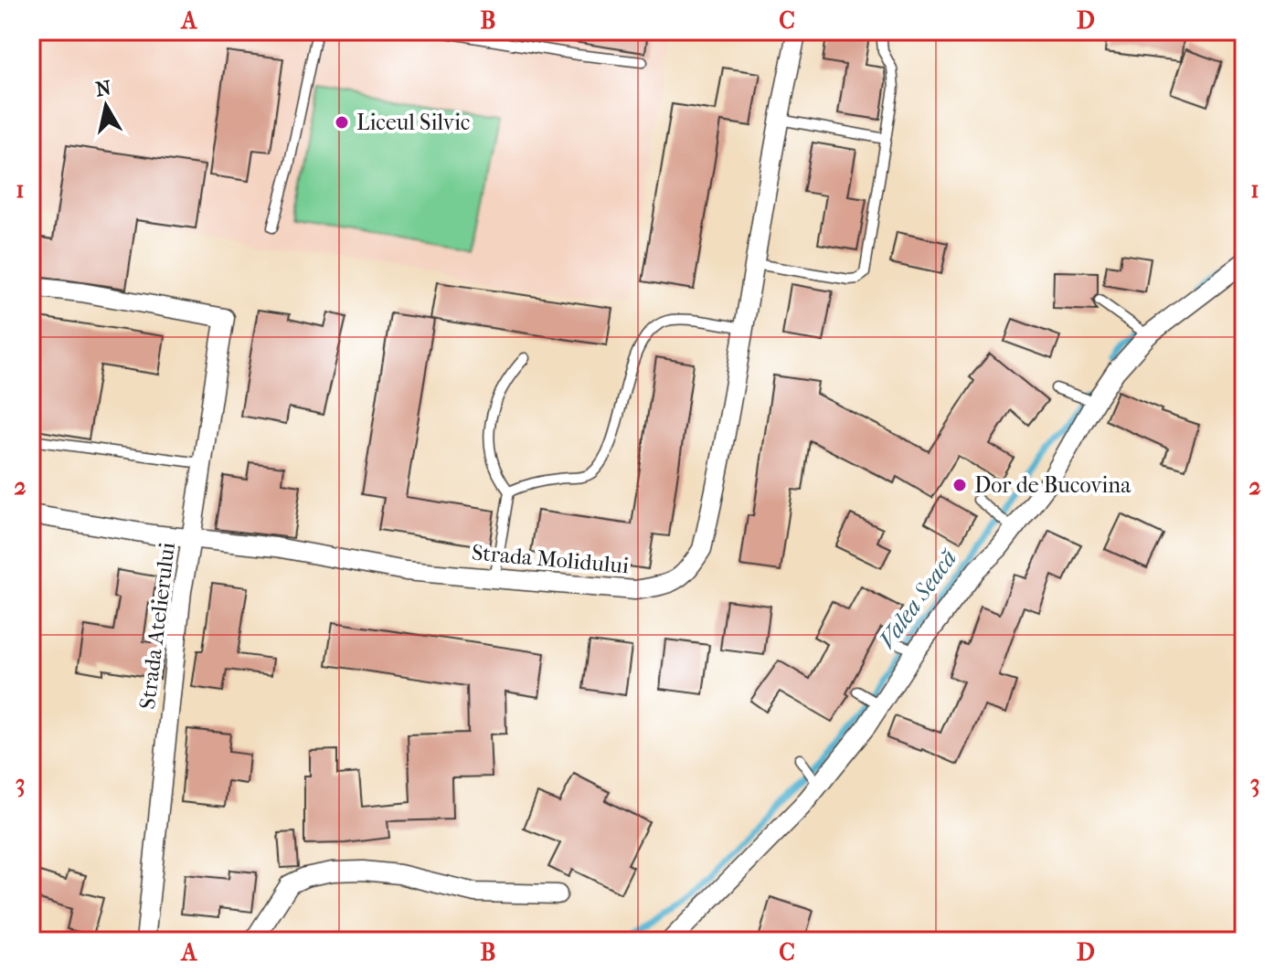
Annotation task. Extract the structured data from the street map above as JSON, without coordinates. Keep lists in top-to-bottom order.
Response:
{
  "streets": {
    "street": ["Strada Molidului", "Strada Atelierului"]
  },
  "crossings": [
    ["Strada Molidului", "Strada Atelierului"]
  ],
  "water": ["Valea Seacă"],
  "places": ["Liceul Silvic", "Dor de Bucovina"],
  "north": "top",
  "grid": {
    "columns": [
      "A",
      "B",
      "C",
      "D"
    ],
    "rows": ["1", "2", "3"]
  }
}
